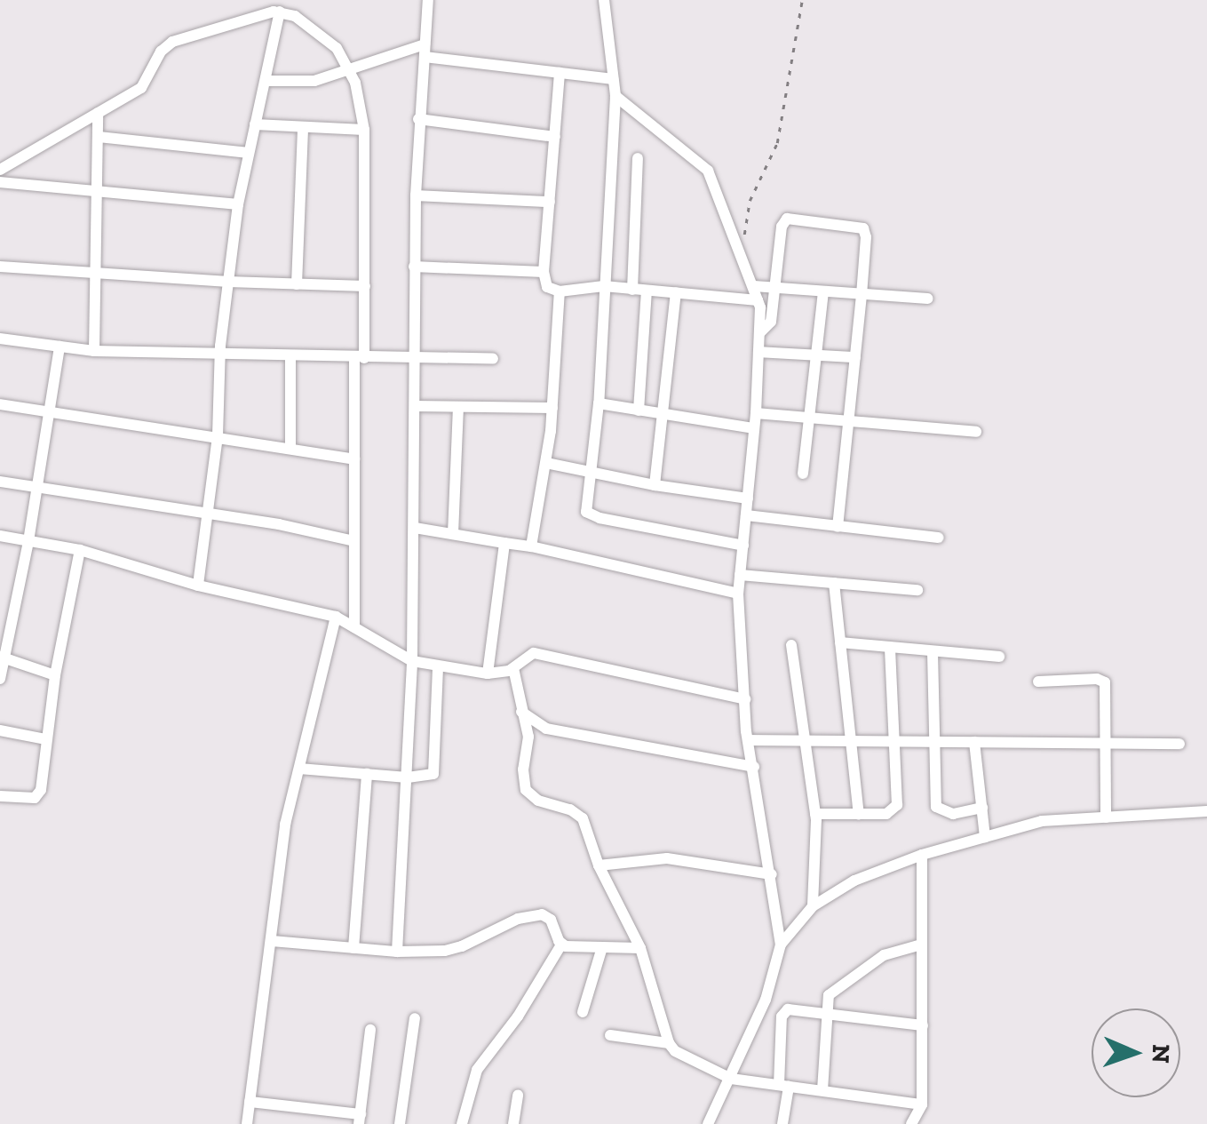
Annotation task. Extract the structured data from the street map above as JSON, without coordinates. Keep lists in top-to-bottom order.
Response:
{
  "north": "right"
}
